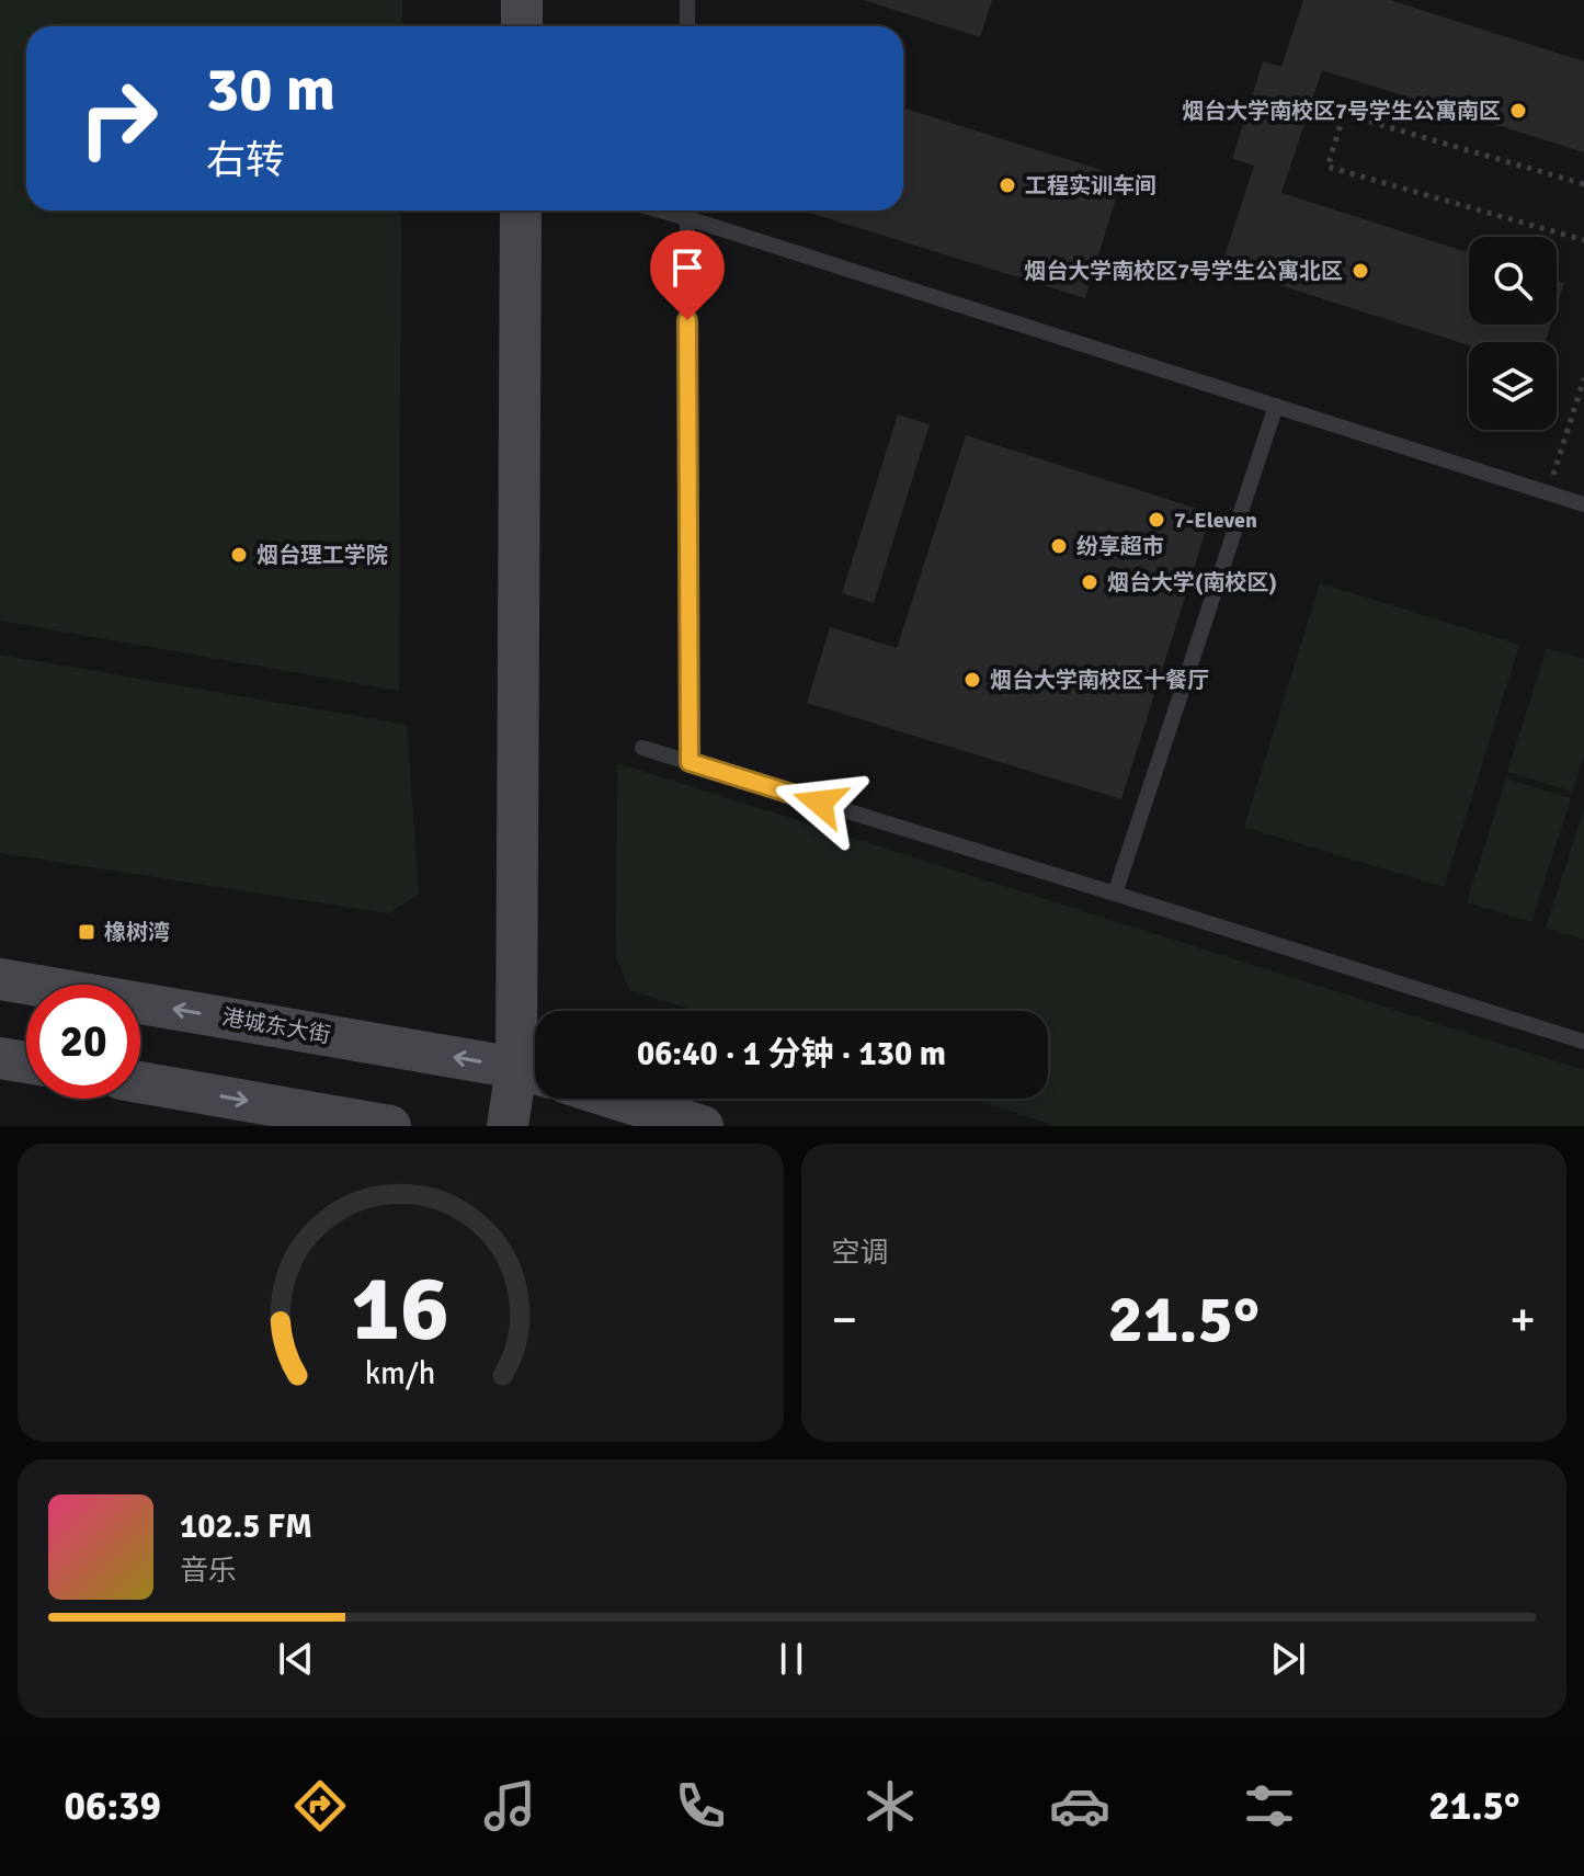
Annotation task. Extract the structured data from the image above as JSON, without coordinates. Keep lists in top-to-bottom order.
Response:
{
  "streets": {
    "main road": ["港城东大街"]
  },
  "places": {
    "other": [
      "烟台大学南校区7号学生公寓南区",
      "工程实训车间",
      "烟台大学南校区7号学生公寓北区",
      "7-Eleven",
      "纷享超市",
      "烟台理工学院",
      "烟台大学(南校区)",
      "烟台大学南校区十餐厅"
    ],
    "transit": ["橡树湾"]
  },
  "page": {
    "turn": ["30 m", "右转"],
    "limit": "20",
    "trip": "06:40 · 1 分钟 · 130 m",
    "tile": "空调",
    "heat": ["−", "21.5°", "+"],
    "song": ["102.5 FM", "音乐"],
    "tabs": ["06:39", "21.5°"],
    "gauge": ["16", "km/h"]
  }
}
